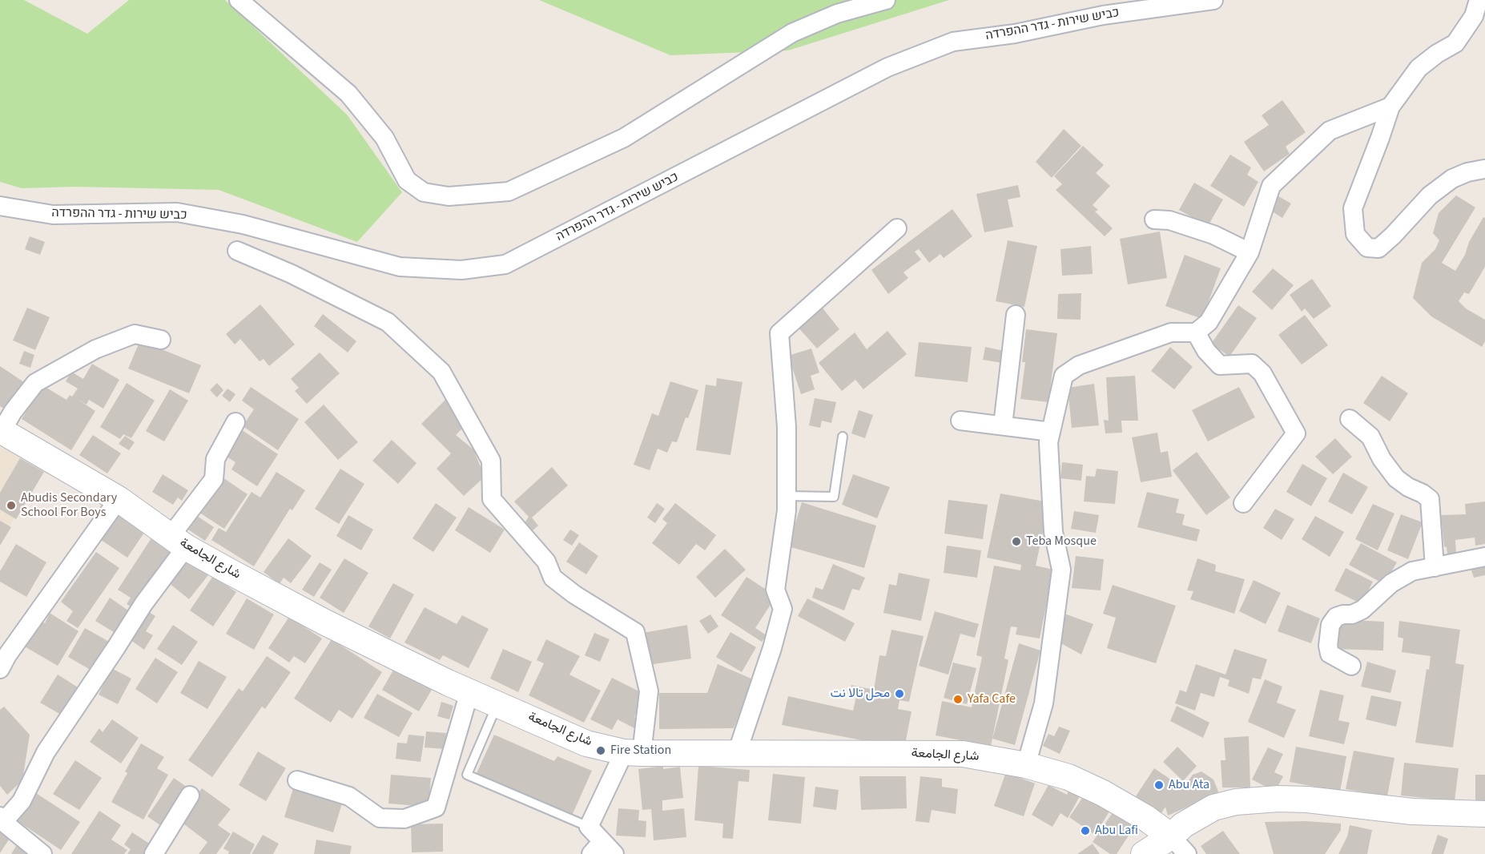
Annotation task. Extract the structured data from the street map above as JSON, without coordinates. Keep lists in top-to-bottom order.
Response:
{
  "streets": {
    "main road": ["شارع الجامعة"],
    "street": ["כביש שירות - גדר ההפרדה"]
  },
  "places": [
    "Abudis Secondary School For Boys",
    "Teba Mosque",
    "محل تالا نت",
    "Yafa Cafe",
    "Fire Station",
    "Abu Ata",
    "Abu Lafi"
  ]
}
